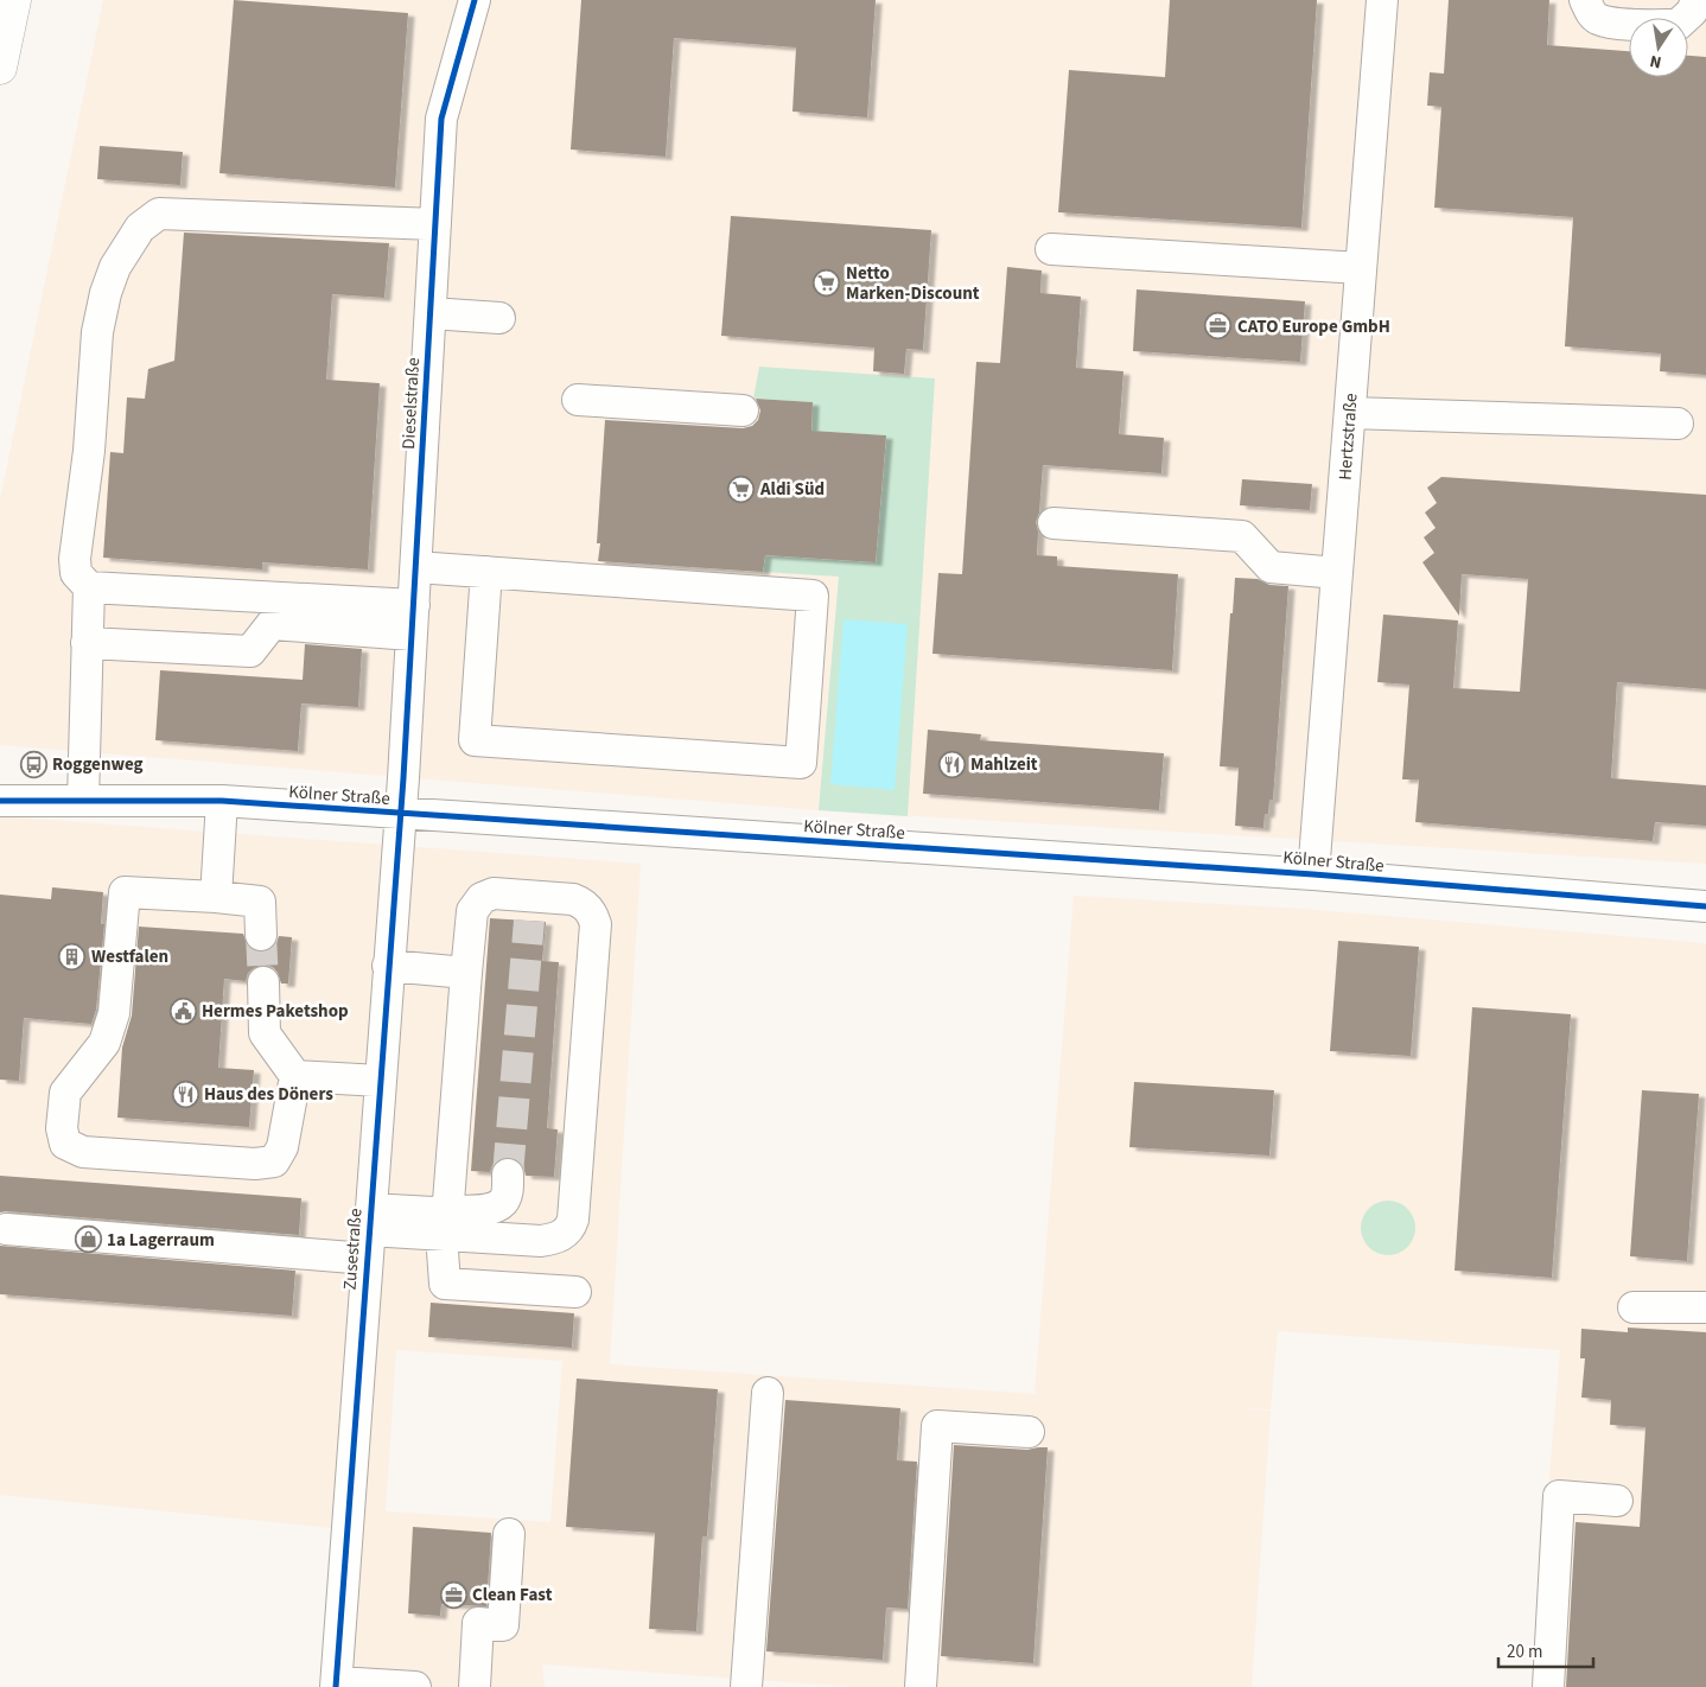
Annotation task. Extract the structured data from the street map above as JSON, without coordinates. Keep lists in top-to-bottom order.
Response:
{
  "streets": {
    "street": [
      "Dieselstraße",
      "Hertzstraße",
      "Kölner Straße",
      "Zusestraße"
    ]
  },
  "crossings": [
    ["Dieselstraße", "Kölner Straße"],
    ["Dieselstraße", "Zusestraße"],
    ["Hertzstraße", "Kölner Straße"],
    ["Kölner Straße", "Zusestraße"]
  ],
  "places": {
    "supermarket": ["Netto Marken-Discount", "Aldi Süd"],
    "office": ["CATO Europe GmbH", "Clean Fast"],
    "bus stop": ["Roggenweg"],
    "restaurant": ["Mahlzeit", "Haus des Döners"],
    "building": ["Westfalen"],
    "public building": ["Hermes Paketshop"],
    "shop": ["1a Lagerraum"]
  },
  "scale_bar": "20 m",
  "north": "bottom"
}
